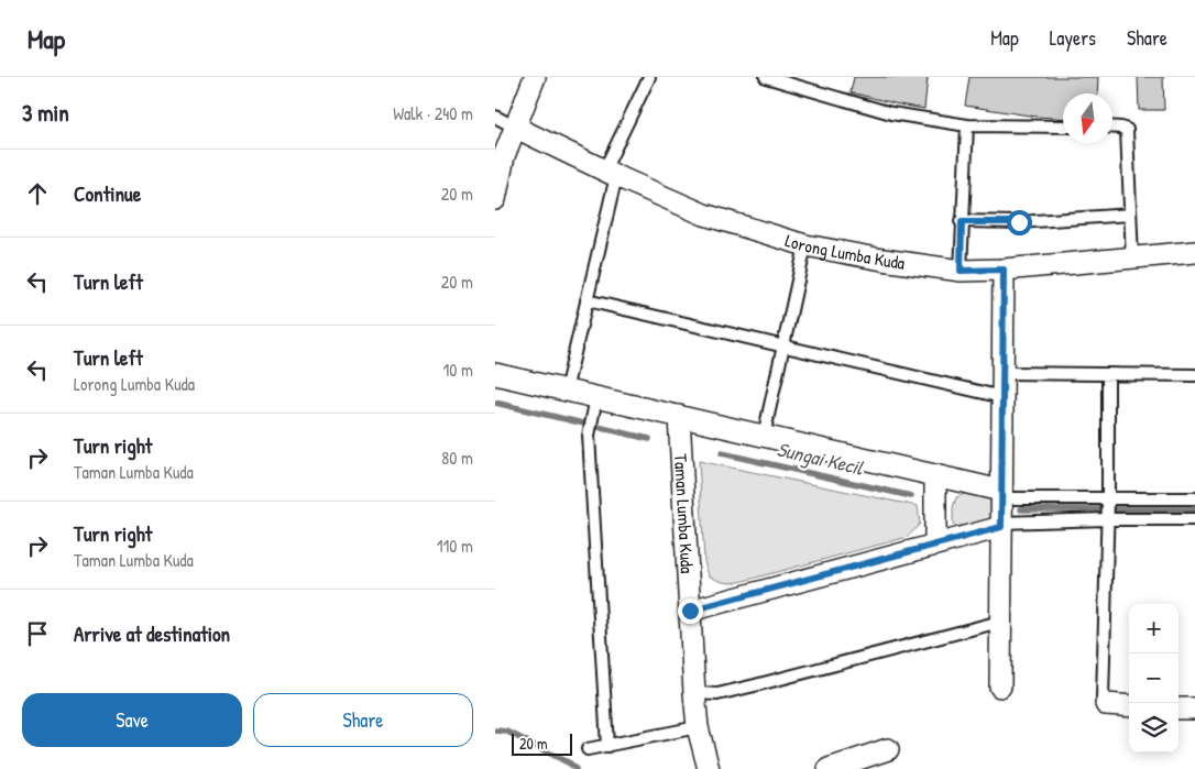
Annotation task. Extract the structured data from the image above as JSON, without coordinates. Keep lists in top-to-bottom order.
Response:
{
  "streets": {
    "street": ["Lorong Lumba Kuda", "Taman Lumba Kuda"]
  },
  "water": ["Sungai Kecil"],
  "scale_bar": "20 m",
  "north": "bottom",
  "page": {
    "header": "Map",
    "nav": ["Map", "Layers", "Share"],
    "heading": ["3 min", "Walk · 240 m"],
    "list": [
      ["Continue", "20 m"],
      ["Turn left", "20 m"],
      ["Turn left", "Lorong Lumba Kuda", "10 m"],
      ["Turn right", "Taman Lumba Kuda", "80 m"],
      ["Turn right", "Taman Lumba Kuda", "110 m"],
      "Arrive at destination"
    ],
    "map_buttons": ["+", "−"],
    "buttons": ["Save", "Share"],
    "scale": "20 m"
  }
}
